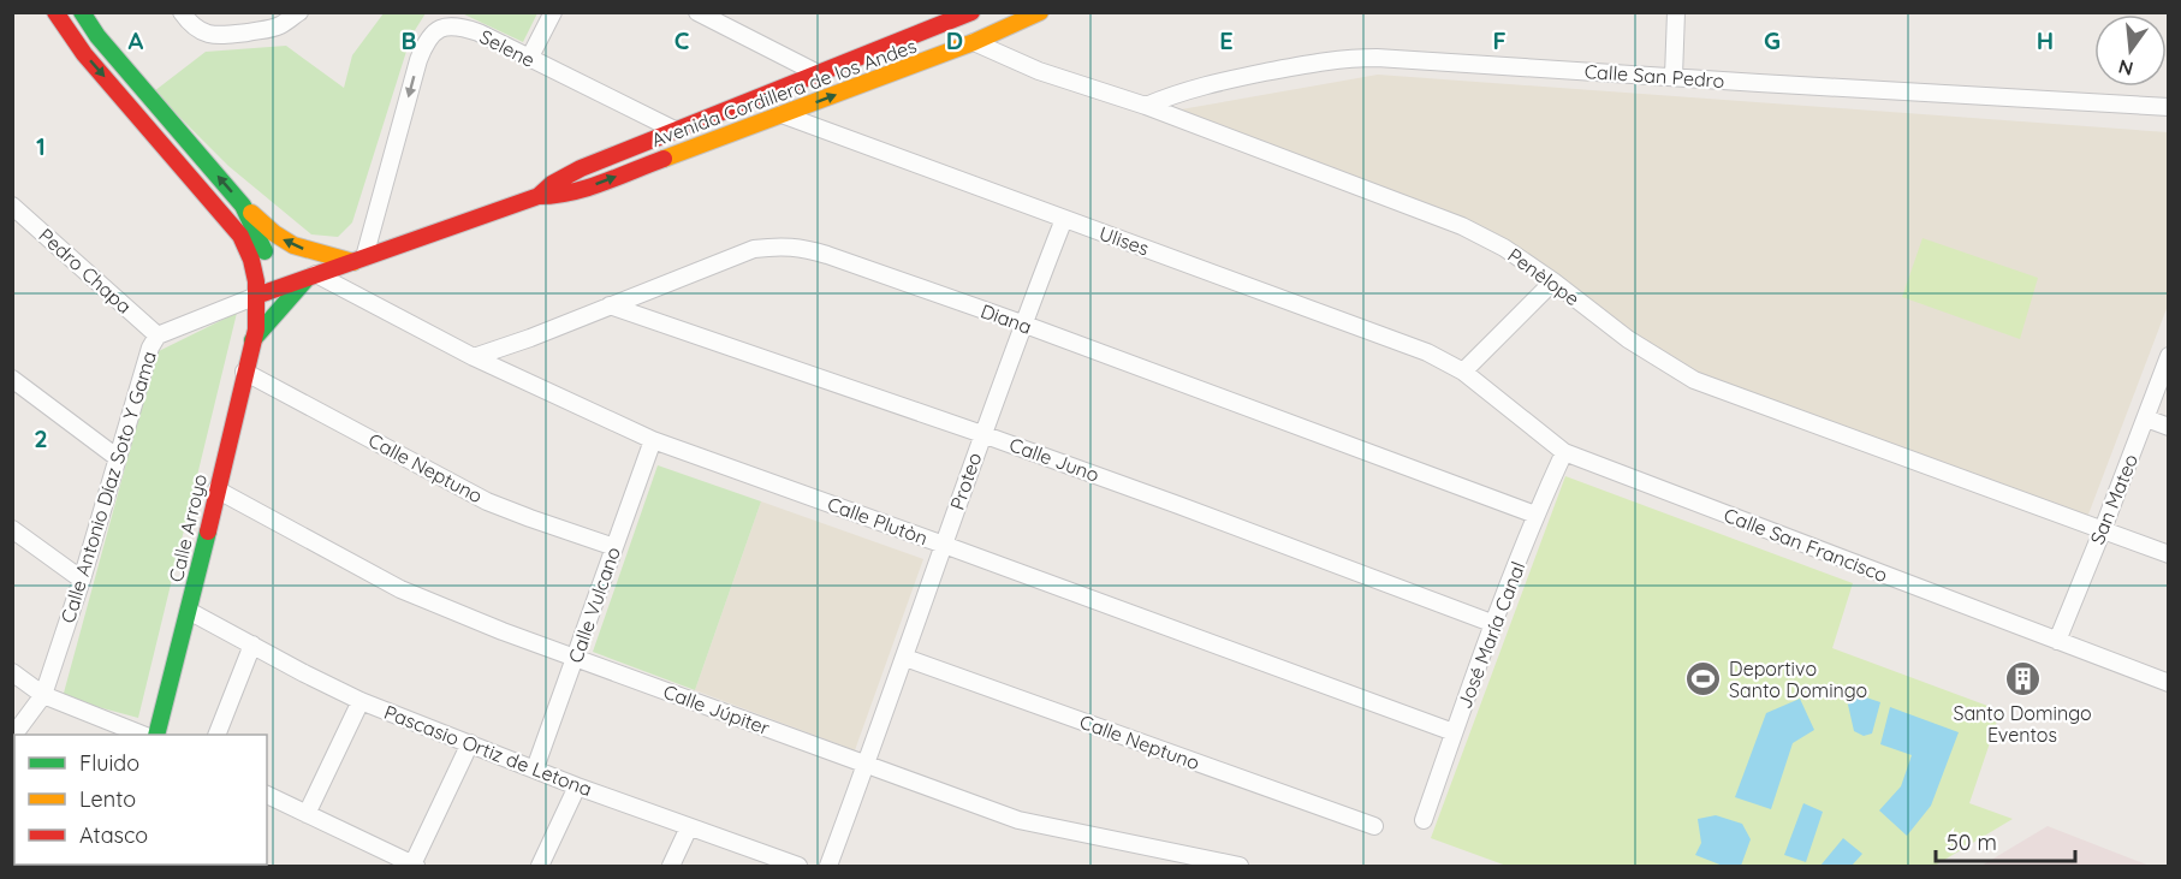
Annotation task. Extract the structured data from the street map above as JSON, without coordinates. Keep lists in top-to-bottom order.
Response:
{
  "streets": {
    "street": [
      "Selene",
      "Calle San Pedro",
      "Avenida Cordillera de los Andes",
      "Ulises",
      "Pedro Chapa",
      "Penèlope",
      "Diana",
      "Calle Juno",
      "Calle Neptuno",
      "Proteo",
      "Calle Antonio Díaz Soto Y Gama",
      "San Mateo",
      "Calle Plutòn",
      "Calle Arroyo",
      "Calle San Francisco",
      "Calle Vulcano",
      "José María Canal",
      "Calle Júpiter",
      "Pascasio Ortiz de Letona"
    ]
  },
  "crossings": [
    ["Selene", "Avenida Cordillera de los Andes"],
    ["Calle San Pedro", "Penèlope"],
    ["Avenida Cordillera de los Andes", "Ulises"],
    ["Avenida Cordillera de los Andes", "Penèlope"],
    ["Avenida Cordillera de los Andes", "Calle Antonio Díaz Soto Y Gama"],
    ["Avenida Cordillera de los Andes", "Calle Plutòn"],
    ["Avenida Cordillera de los Andes", "Calle Arroyo"],
    ["Ulises", "Proteo"],
    ["Ulises", "Calle San Francisco"],
    ["Pedro Chapa", "Calle Antonio Díaz Soto Y Gama"],
    ["Penèlope", "San Mateo"],
    ["Diana", "Calle Juno"],
    ["Diana", "Proteo"],
    ["Diana", "Calle Plutòn"],
    ["Diana", "José María Canal"],
    ["Calle Juno", "Proteo"],
    ["Calle Juno", "José María Canal"],
    ["Calle Neptuno", "Proteo"],
    ["Calle Neptuno", "Calle Arroyo"],
    ["Calle Neptuno", "Calle Vulcano"],
    ["Proteo", "Calle Plutòn"],
    ["Proteo", "Calle Júpiter"],
    ["Calle Antonio Díaz Soto Y Gama", "Calle Arroyo"],
    ["San Mateo", "Calle San Francisco"],
    ["Calle Plutòn", "Calle Vulcano"],
    ["Calle Plutòn", "José María Canal"],
    ["Calle Arroyo", "Calle Júpiter"],
    ["Calle Arroyo", "Pascasio Ortiz de Letona"],
    ["Calle San Francisco", "José María Canal"],
    ["Calle Vulcano", "Calle Júpiter"],
    ["Calle Vulcano", "Pascasio Ortiz de Letona"]
  ],
  "places": {
    "sports": ["Deportivo Santo Domingo"],
    "building": ["Santo Domingo Eventos"]
  },
  "legend": ["Fluido", "Lento", "Atasco"],
  "scale_bar": "50 m",
  "north": "bottom",
  "grid": {
    "columns": [
      "A",
      "B",
      "C",
      "D",
      "E",
      "F",
      "G",
      "H"
    ],
    "rows": ["1", "2"]
  }
}
